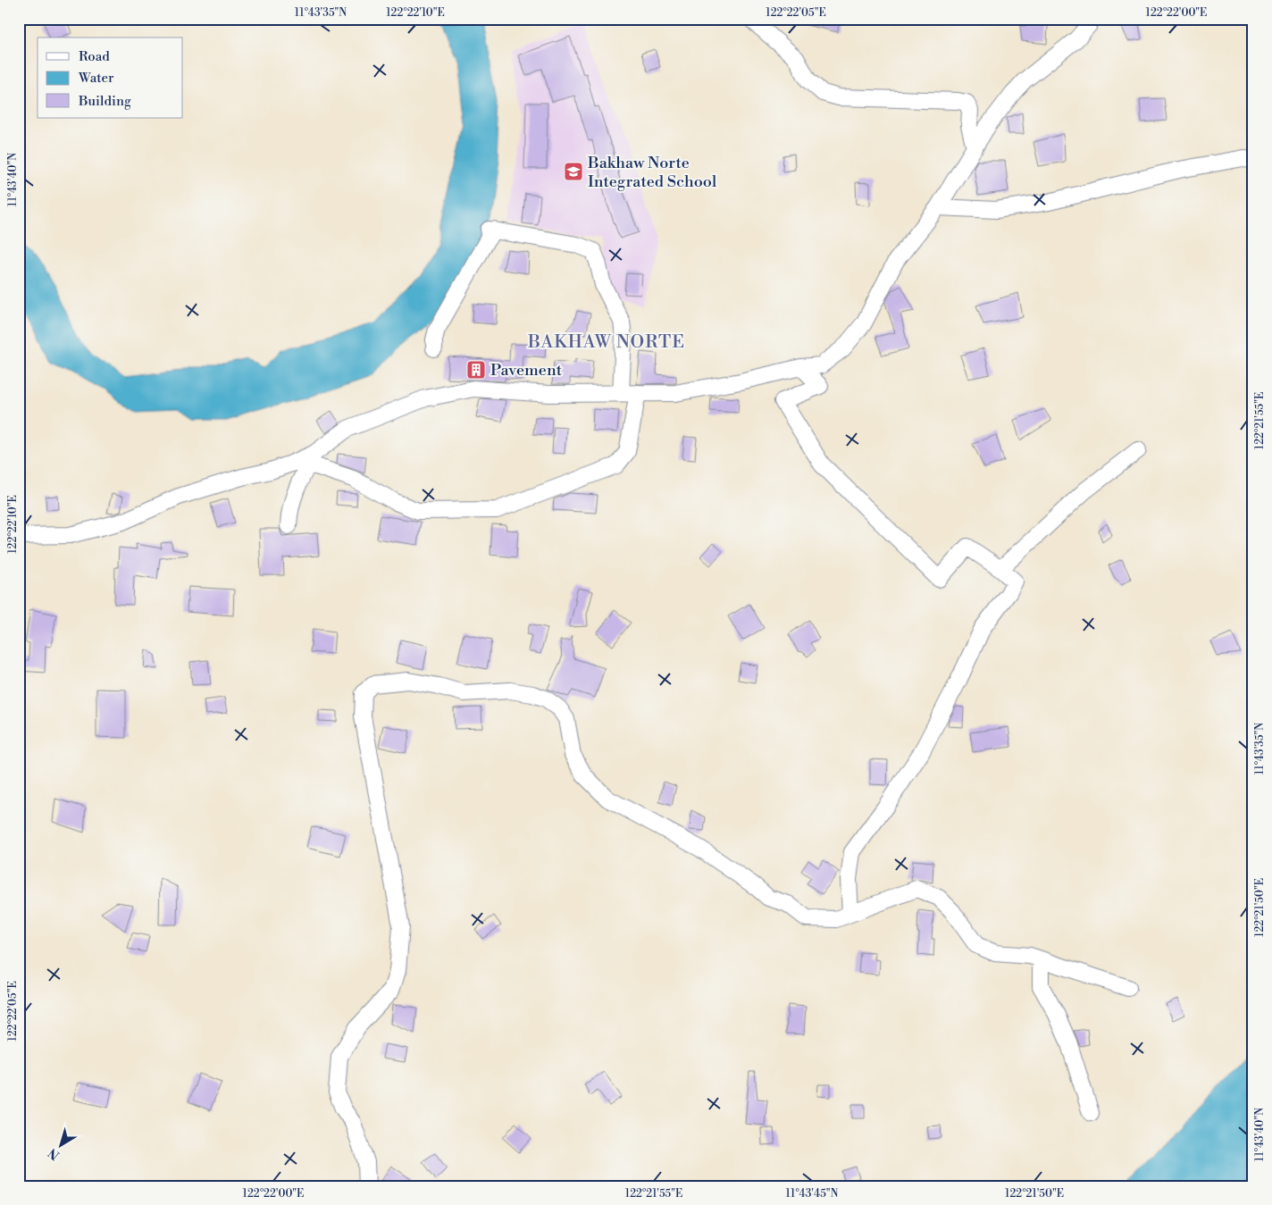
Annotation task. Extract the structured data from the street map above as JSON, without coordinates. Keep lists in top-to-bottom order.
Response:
{
  "districts": ["BAKHAW NORTE"],
  "places": {
    "school or university": ["Bakhaw Norte Integrated School"],
    "building": ["Pavement"]
  },
  "legend": ["Road", "Water", "Building"],
  "north": "bottom left",
  "coordinates": [
    "11°43'35\"N",
    "122°22'10\"E",
    "122°22'05\"E",
    "122°22'00\"E",
    "11°43'40\"N",
    "122°21'55\"E",
    "122°21'50\"E",
    "11°43'45\"N"
  ]
}
